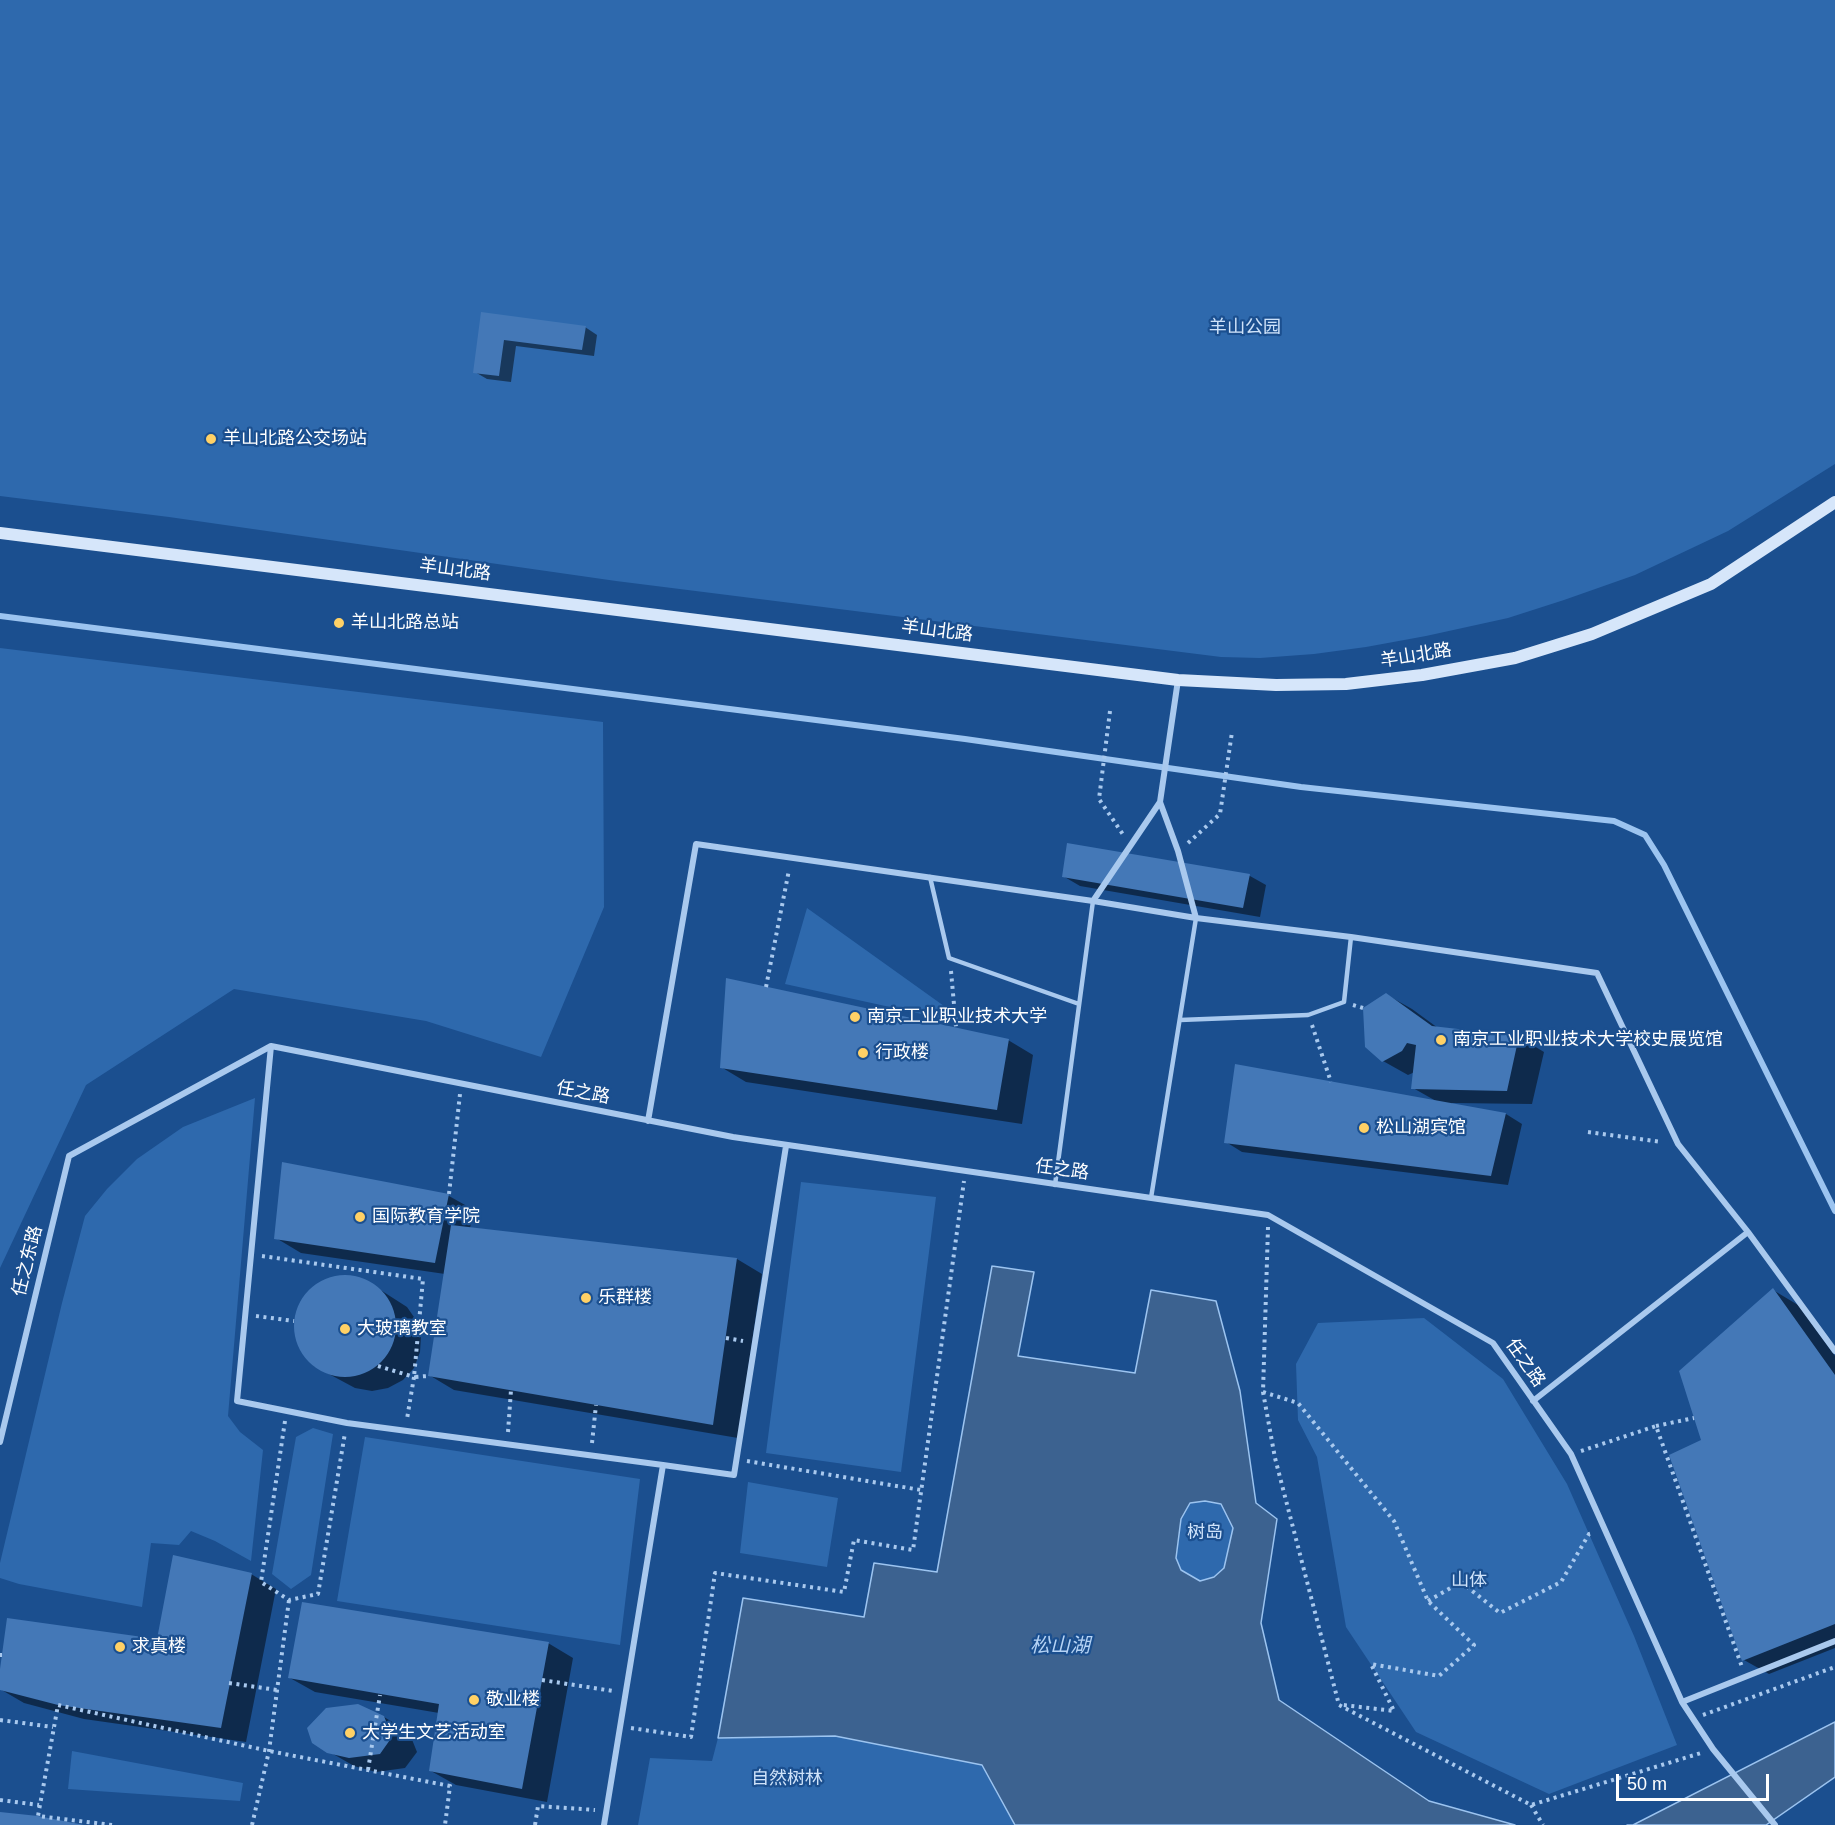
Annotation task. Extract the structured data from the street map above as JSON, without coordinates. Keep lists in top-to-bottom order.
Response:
{
  "streets": {
    "street": ["羊山北路", "任之路", "任之东路"]
  },
  "crossings": [
    ["任之路", "任之东路"]
  ],
  "water": ["松山湖"],
  "parks": [
    "羊山公园",
    "树岛",
    "山体",
    "自然树林"
  ],
  "places": [
    "羊山北路公交场站",
    "羊山北路总站",
    "南京工业职业技术大学",
    "南京工业职业技术大学校史展览馆",
    "行政楼",
    "松山湖宾馆",
    "国际教育学院",
    "乐群楼",
    "大玻璃教室",
    "求真楼",
    "敬业楼",
    "大学生文艺活动室"
  ],
  "scale_bar": "50 m"
}
